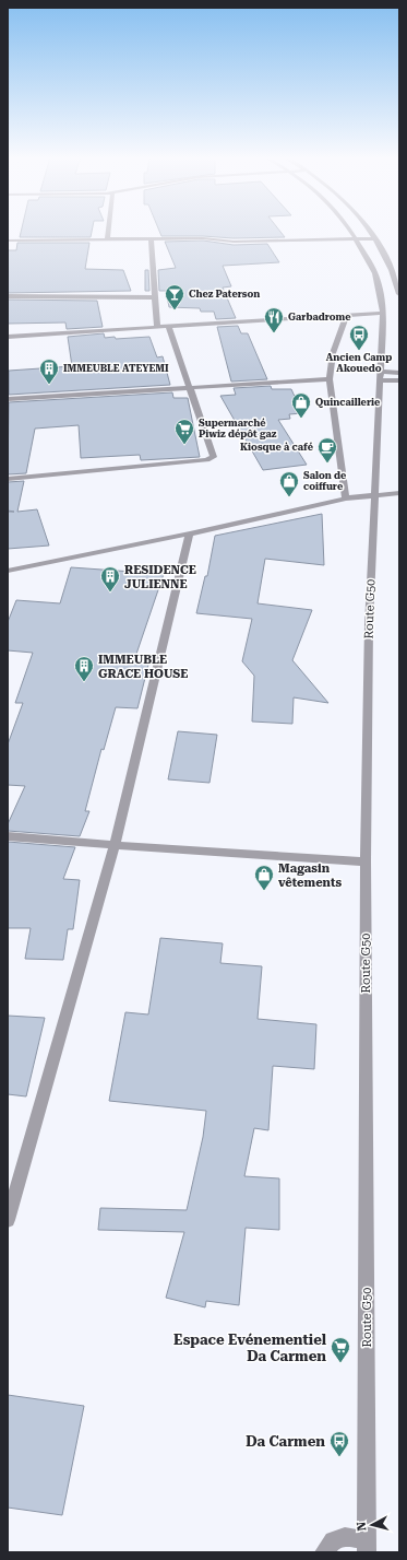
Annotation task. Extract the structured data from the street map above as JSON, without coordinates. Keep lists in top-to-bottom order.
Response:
{
  "streets": {
    "street": ["Route G50"]
  },
  "places": {
    "bar": ["Chez Paterson"],
    "restaurant": ["Garbadrome"],
    "bus stop": ["Ancien Camp Akouedo", "Da Carmen"],
    "building": ["IMMEUBLE ATEYEMI", "RESIDENCE JULIENNE", "IMMEUBLE GRACE HOUSE"],
    "shop": ["Quincaillerie", "Salon de coiffure", "Magasin vêtements"],
    "supermarket": ["Supermarché Piwiz dépôt gaz", "Espace Evénementiel Da Carmen"],
    "cafe": ["Kiosque à café"]
  },
  "north": "left"
}
